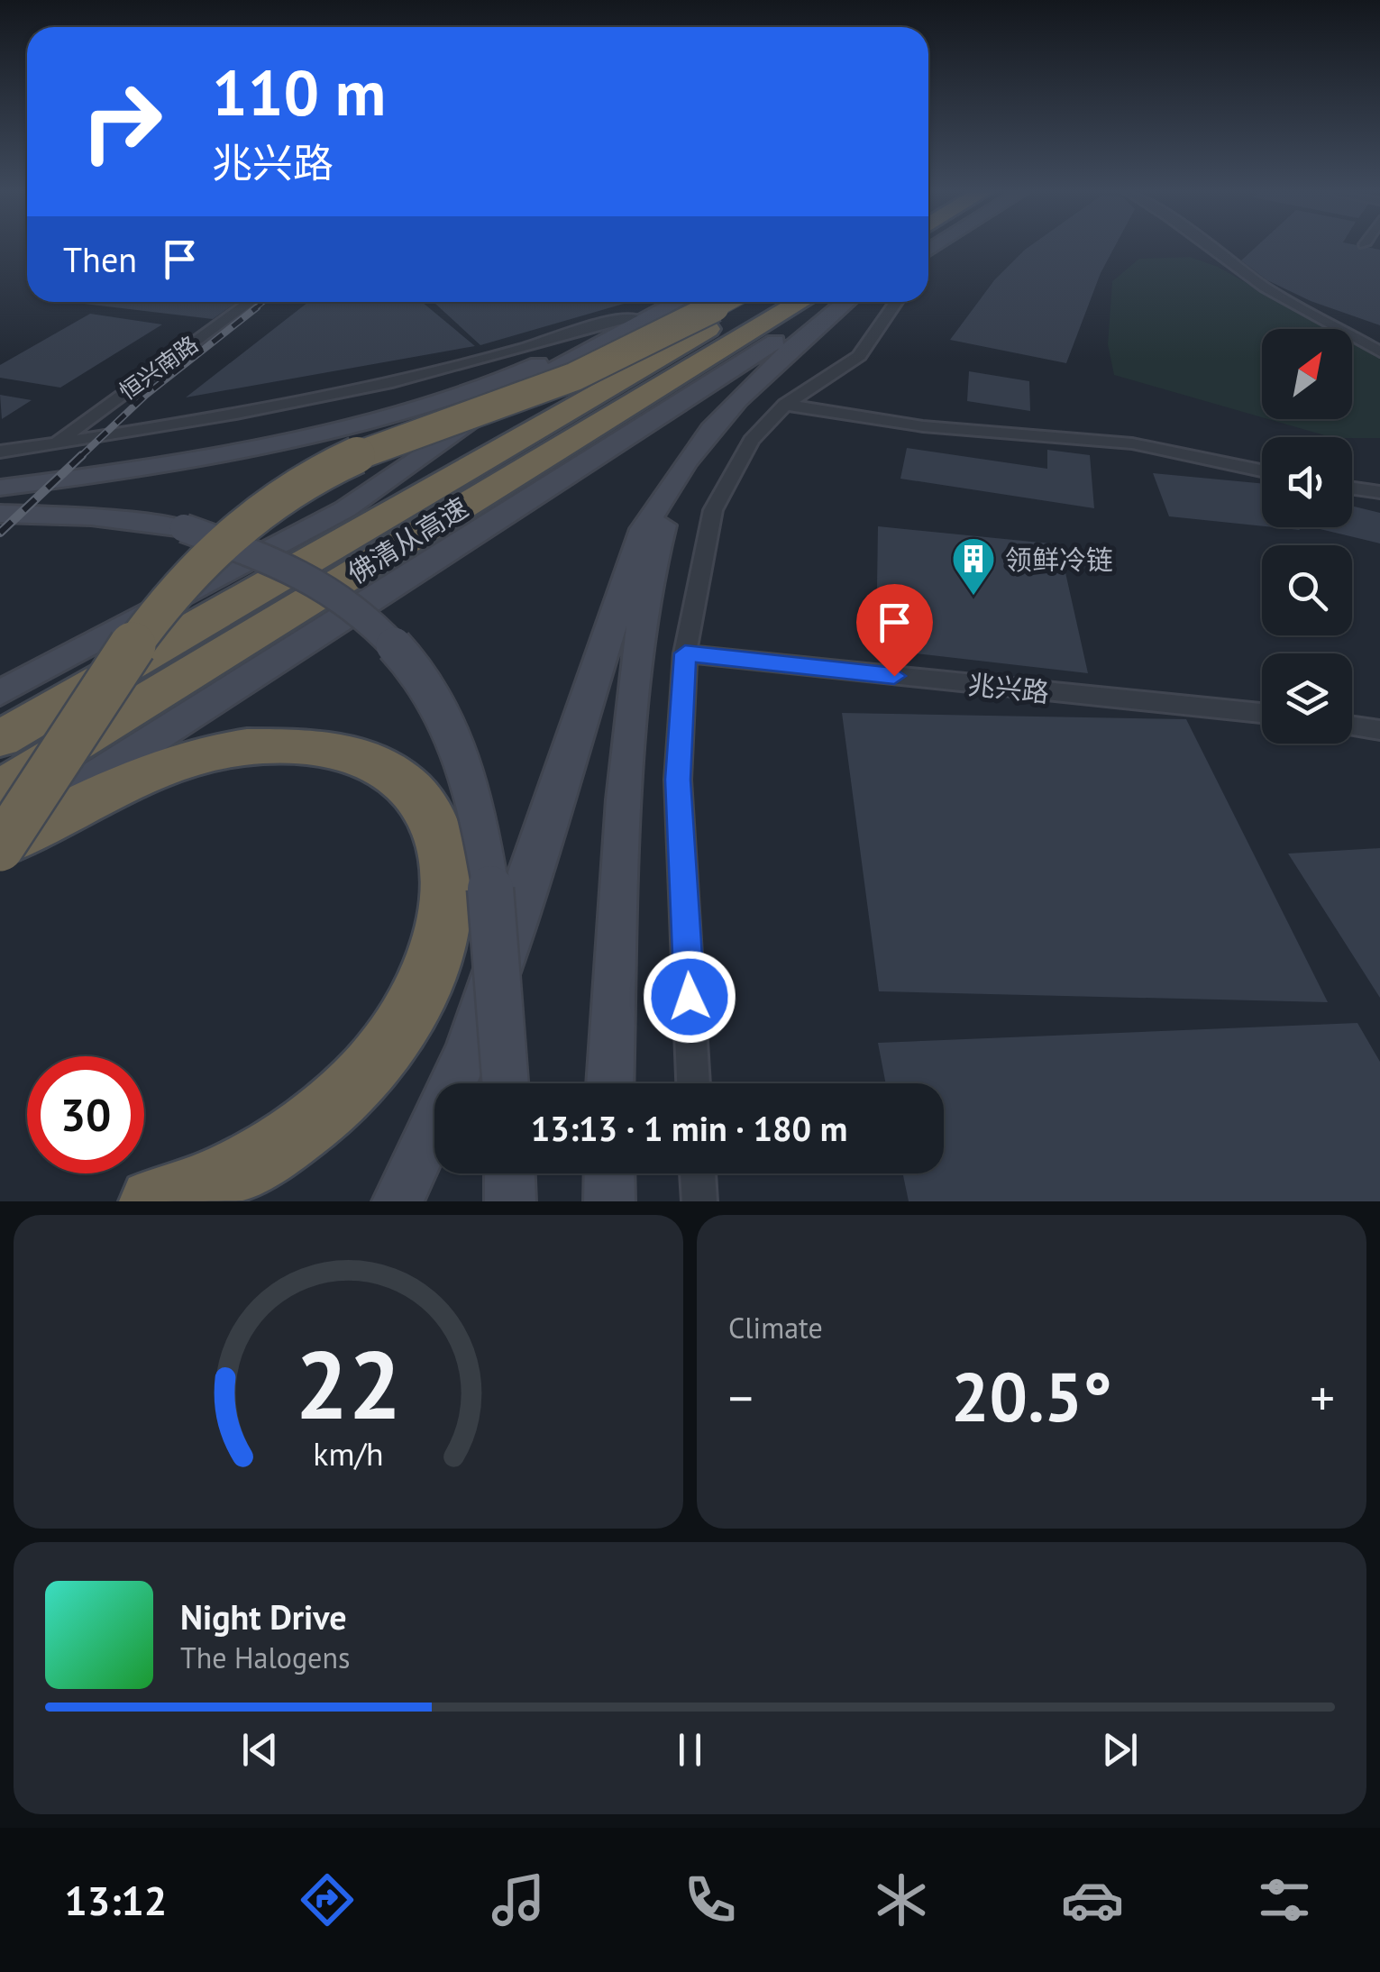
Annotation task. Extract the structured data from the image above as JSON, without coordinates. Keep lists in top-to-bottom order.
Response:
{
  "streets": {
    "highway": ["佛清从高速"],
    "street": ["恒兴南路", "兆兴路"]
  },
  "places": {
    "building": ["领鲜冷链"]
  },
  "north": "top right",
  "page": {
    "turn": ["110 m", "兆兴路"],
    "then": "Then",
    "limit": "30",
    "trip": "13:13 · 1 min · 180 m",
    "tile": "Climate",
    "heat": ["−", "20.5°", "+"],
    "song": ["Night Drive", "The Halogens"],
    "tabs": "13:12",
    "gauge": ["22", "km/h"]
  }
}
